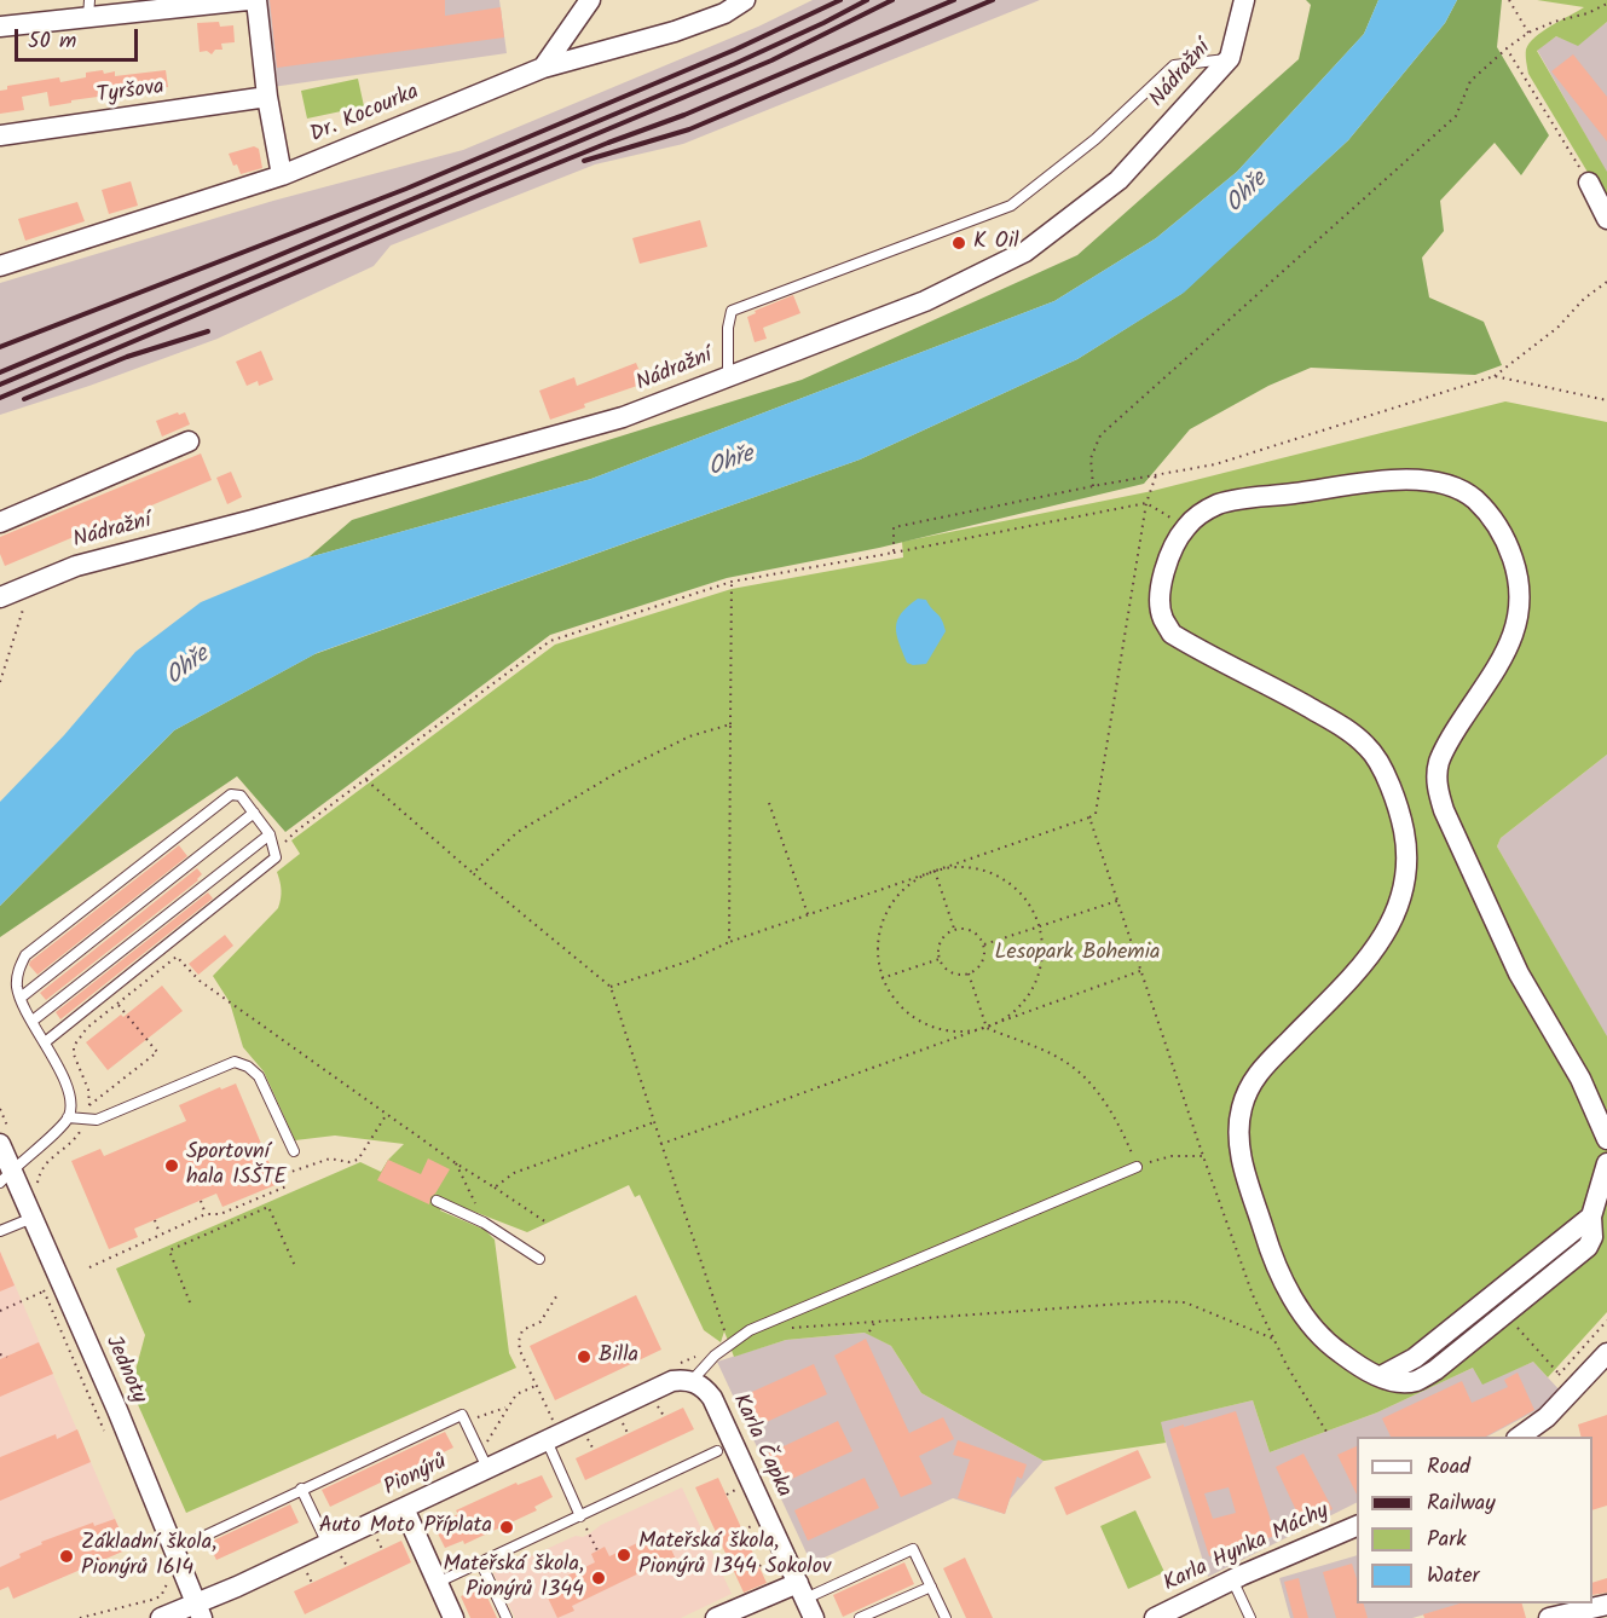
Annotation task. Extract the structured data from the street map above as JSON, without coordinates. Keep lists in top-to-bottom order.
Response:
{
  "streets": {
    "street": [
      "Nádražní",
      "Tyršova",
      "Dr. Kocourka",
      "Jednoty",
      "Karla Čapka",
      "Pionýrů",
      "Karla Hynka Máchy"
    ]
  },
  "crossings": [
    ["Jednoty", "Pionýrů"],
    ["Karla Čapka", "Pionýrů"]
  ],
  "water": ["Ohře"],
  "parks": ["Lesopark Bohemia"],
  "places": [
    "K Oil",
    "Sportovní hala ISŠTE",
    "Billa",
    "Auto Moto Příplata",
    "Mateřská škola, Pionýrů 1344 Sokolov",
    "Základní škola, Pionýrů 1614",
    "Mateřská škola, Pionýrů 1344"
  ],
  "legend": [
    "Road",
    "Railway",
    "Park",
    "Water"
  ],
  "scale_bar": "50 m"
}
